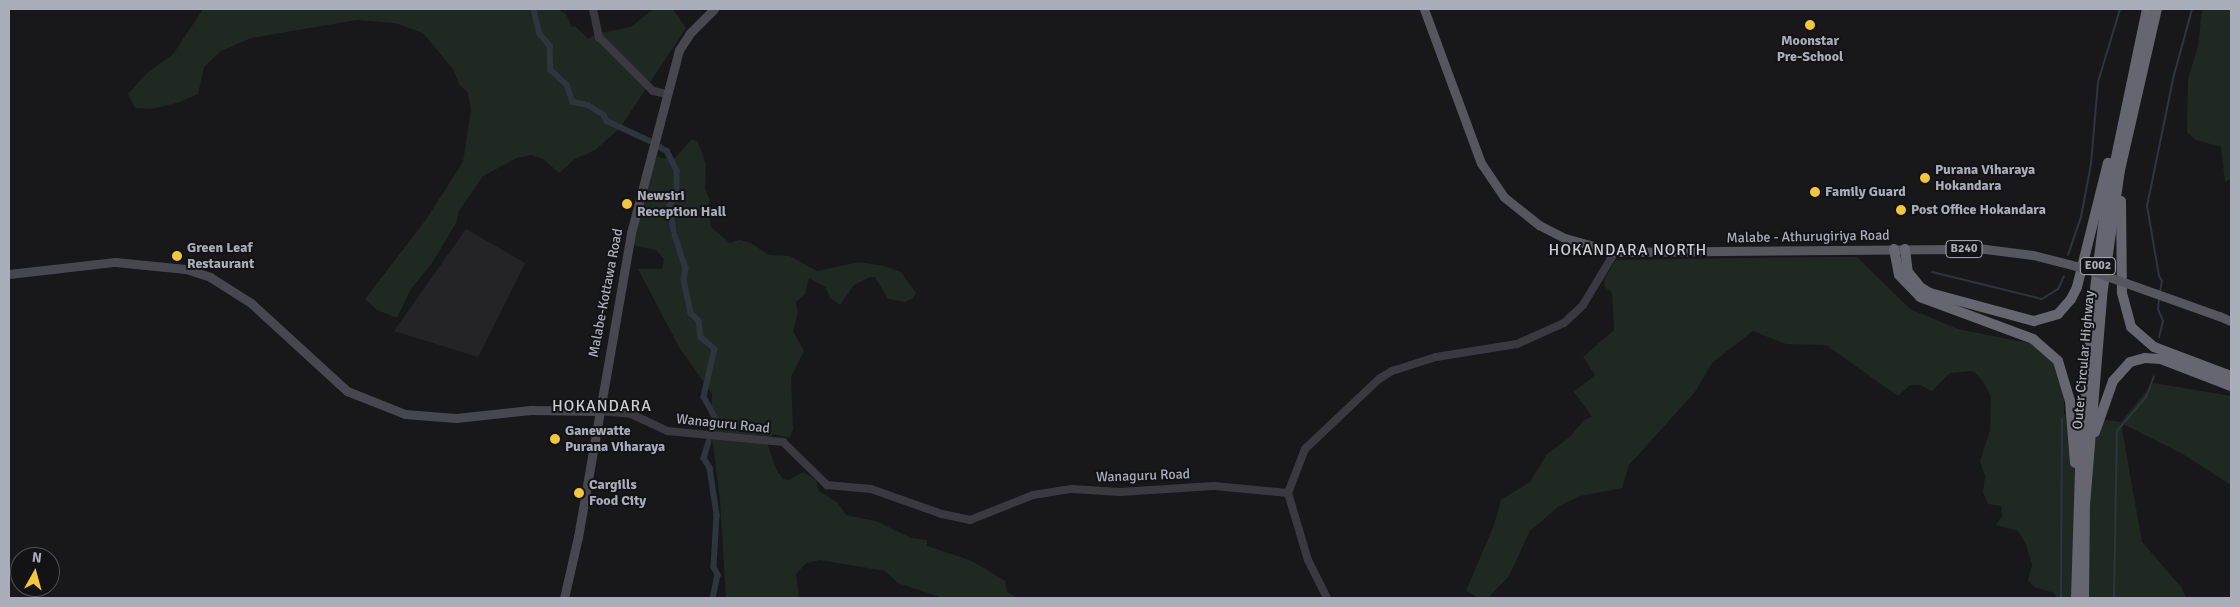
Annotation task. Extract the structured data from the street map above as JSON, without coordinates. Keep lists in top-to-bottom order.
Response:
{
  "streets": {
    "highway": ["E002", "Outer Circular Highway"],
    "main road": ["Malabe - Athurugiriya Road", "B240", "Malabe-Kottawa Road"],
    "street": ["Wanaguru Road"]
  },
  "crossings": [
    ["Malabe-Kottawa Road", "Wanaguru Road"]
  ],
  "districts": ["HOKANDARA NORTH", "HOKANDARA"],
  "places": [
    "Moonstar Pre-School",
    "Purana Viharaya Hokandara",
    "Family Guard",
    "Newsiri Reception Hall",
    "Post Office Hokandara",
    "Green Leaf Restaurant",
    "Ganewatte Purana Viharaya",
    "Cargills Food City"
  ],
  "north": "top"
}
